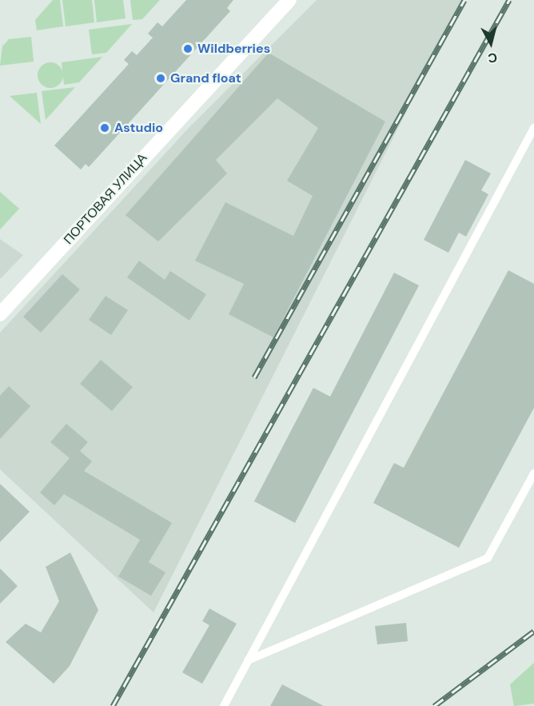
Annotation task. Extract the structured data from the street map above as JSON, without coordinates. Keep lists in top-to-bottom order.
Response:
{
  "streets": {
    "street": ["ПОРТОВАЯ УЛИЦА"]
  },
  "places": ["Wildberries", "Grand float", "Astudio"],
  "north": "bottom"
}
